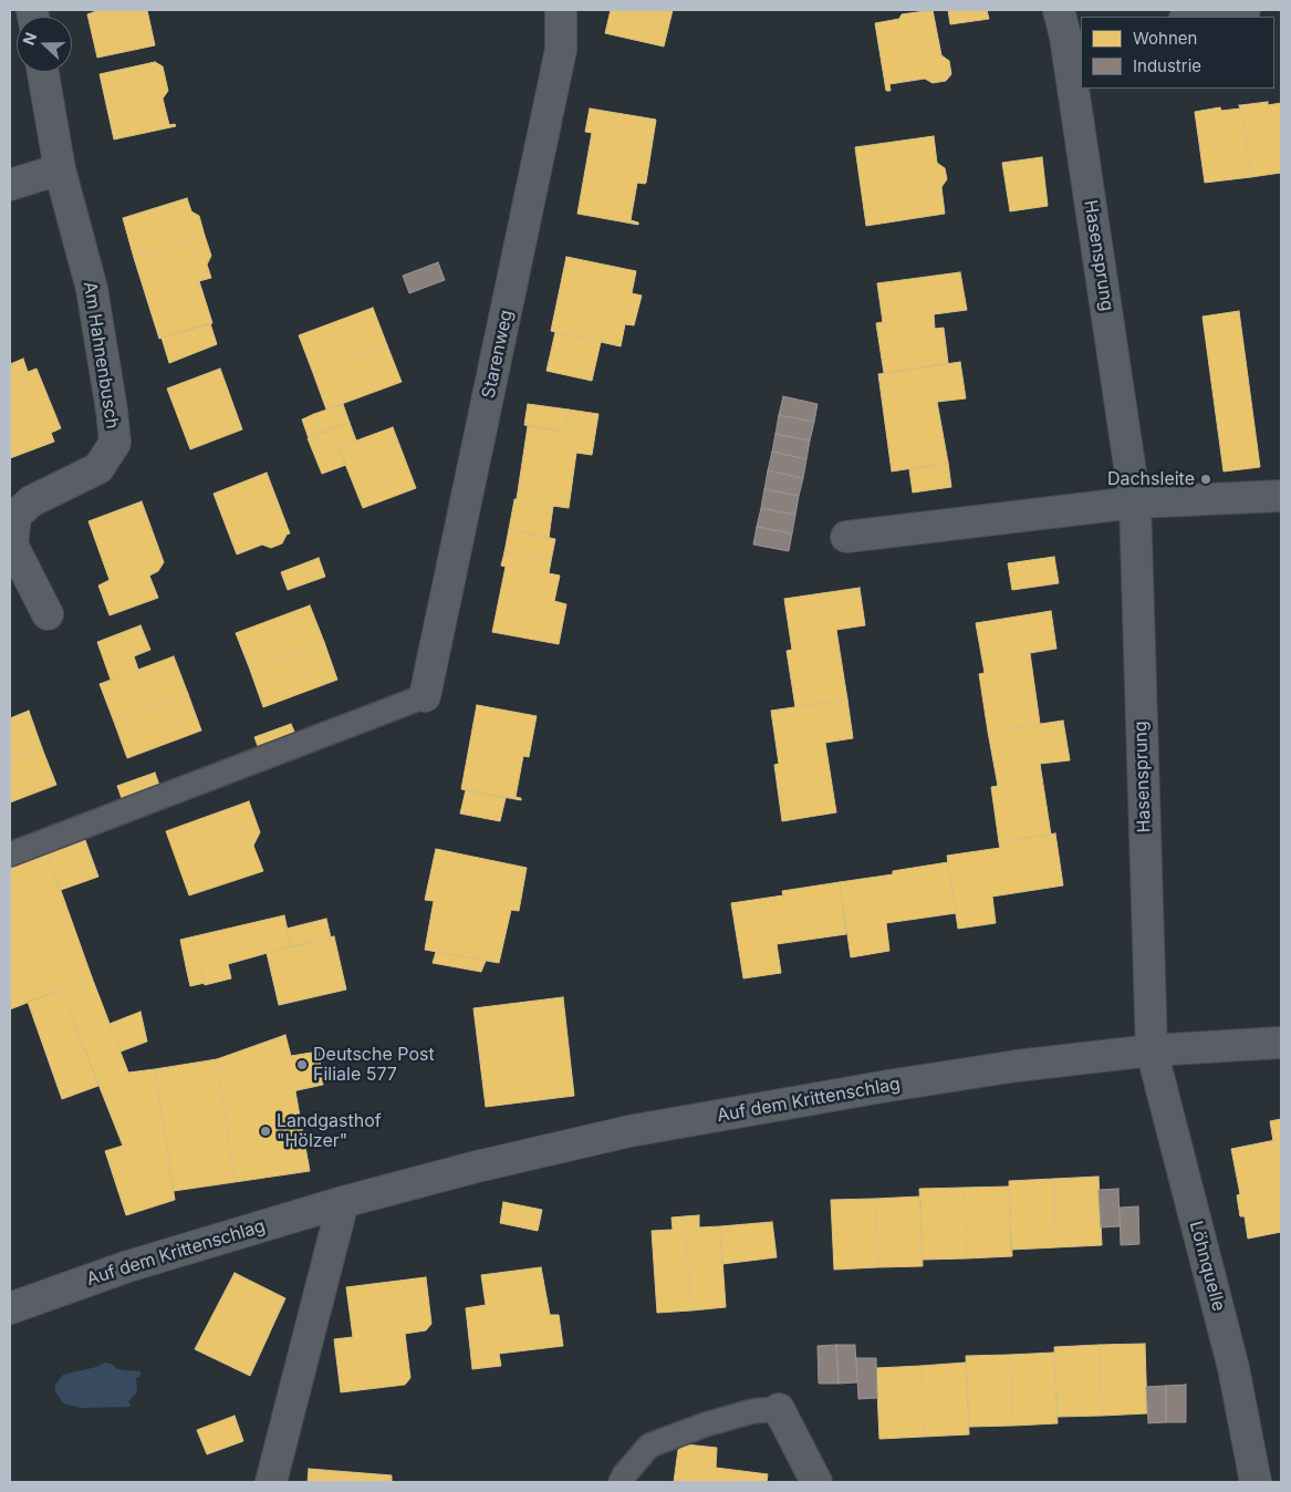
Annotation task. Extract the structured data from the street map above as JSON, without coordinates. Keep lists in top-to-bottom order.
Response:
{
  "streets": {
    "street": [
      "Hasensprung",
      "Starenweg",
      "Am Hahnenbusch",
      "Auf dem Krittenschlag",
      "Löhnquelle"
    ]
  },
  "crossings": [
    ["Hasensprung", "Auf dem Krittenschlag"],
    ["Hasensprung", "Löhnquelle"],
    ["Auf dem Krittenschlag", "Löhnquelle"]
  ],
  "places": ["Dachsleite", "Deutsche Post Filiale 577", "Landgasthof \"Hölzer\""],
  "legend": ["Wohnen", "Industrie"],
  "north": "left"
}
